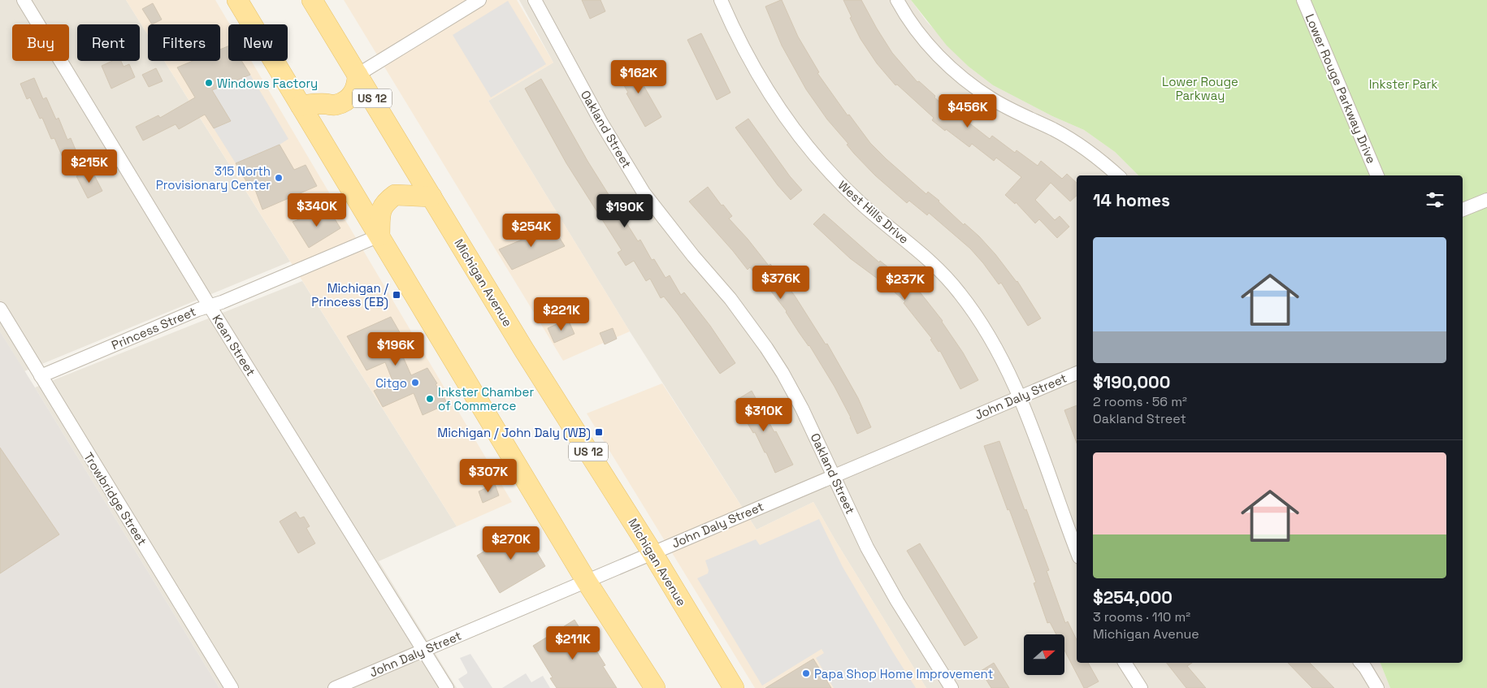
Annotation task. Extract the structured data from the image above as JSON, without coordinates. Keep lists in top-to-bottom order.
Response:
{
  "streets": {
    "main road": ["US 12", "Michigan Avenue"],
    "street": [
      "Lower Rouge Parkway Drive",
      "Oakland Street",
      "West Hills Drive",
      "Princess Street",
      "Kean Street",
      "John Daly Street",
      "Trowbridge Street"
    ]
  },
  "crossings": [
    ["Oakland Street", "John Daly Street"],
    ["West Hills Drive", "John Daly Street"],
    ["Michigan Avenue", "John Daly Street"],
    ["Princess Street", "Kean Street"],
    ["Princess Street", "Trowbridge Street"],
    ["Kean Street", "John Daly Street"]
  ],
  "parks": ["Lower Rouge Parkway", "Inkster Park"],
  "places": {
    "other": [
      "Windows Factory",
      "315 North Provisionary Center",
      "Citgo",
      "Inkster Chamber of Commerce",
      "Papa Shop Home Improvement"
    ],
    "transit": ["Michigan / Princess (EB)", "Michigan / John Daly (WB)"]
  },
  "north": "right",
  "page": {
    "chip": [
      "Buy",
      "Rent",
      "Filters",
      "New"
    ],
    "price": [
      "$162K",
      "$456K",
      "$215K",
      "$340K",
      "$190K",
      "$254K",
      "$376K",
      "$237K",
      "$221K",
      "$196K",
      "$310K",
      "$307K",
      "$270K",
      "$211K"
    ],
    "heading": "14 homes",
    "list": [
      {
        "name": "$190,000",
        "note": "2 rooms · 56 m² · Oakland Street"
      },
      {
        "name": "$254,000",
        "note": "3 rooms · 110 m² · Michigan Avenue"
      }
    ]
  }
}
